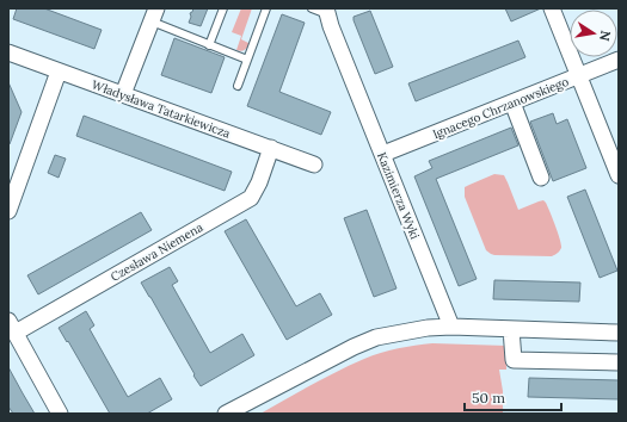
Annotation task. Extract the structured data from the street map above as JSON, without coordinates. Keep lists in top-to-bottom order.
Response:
{
  "streets": {
    "street": [
      "Ignacego Chrzanowskiego",
      "Władysława Tatarkiewicza",
      "Kazimierza Wyki",
      "Czesława Niemena"
    ]
  },
  "crossings": [
    ["Ignacego Chrzanowskiego", "Kazimierza Wyki"],
    ["Władysława Tatarkiewicza", "Czesława Niemena"]
  ],
  "scale_bar": "50 m",
  "north": "right"
}
